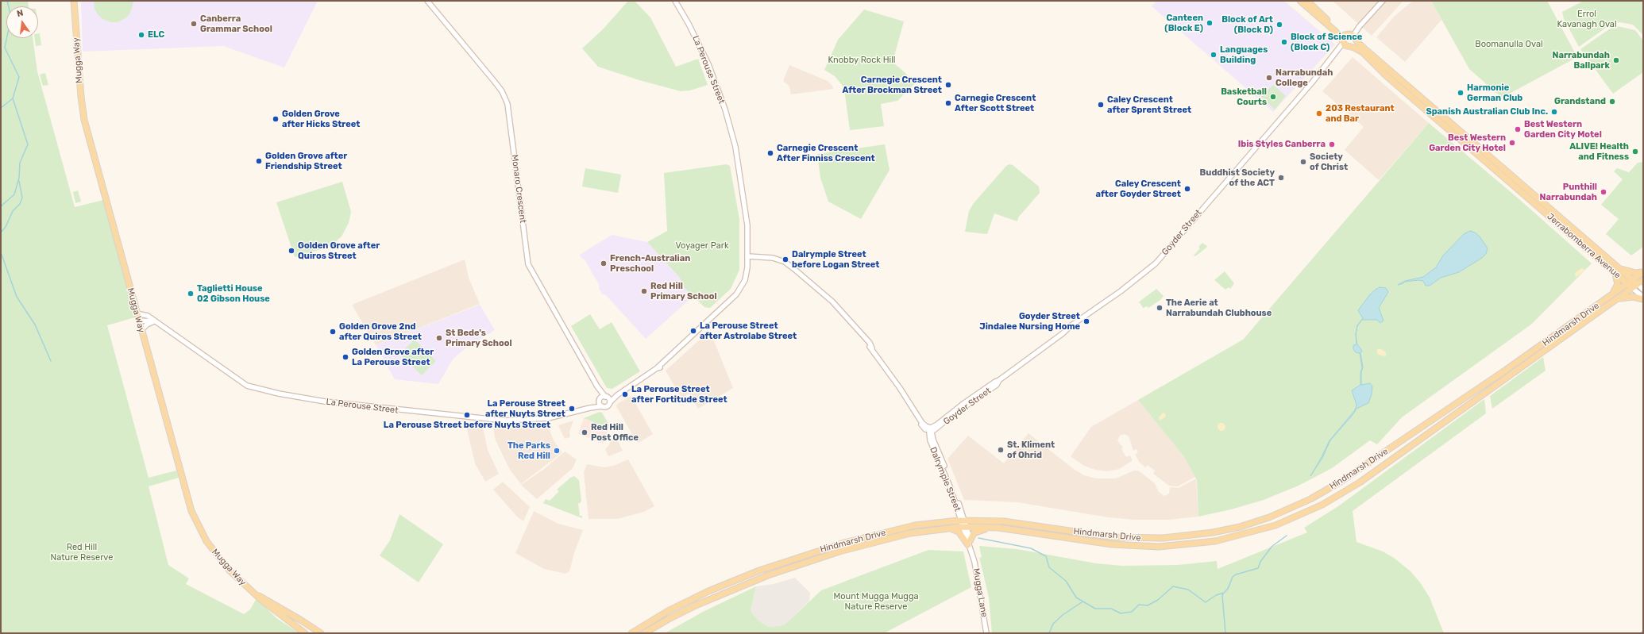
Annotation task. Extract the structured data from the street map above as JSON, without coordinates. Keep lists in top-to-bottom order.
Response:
{
  "streets": {
    "main road": ["Mugga Way", "Jerrabomberra Avenue", "Hindmarsh Drive"],
    "street": [
      "La Perouse Street",
      "Monaro Crescent",
      "Goyder Street",
      "Dalrymple Street",
      "Mugga Lane"
    ]
  },
  "crossings": [
    ["Mugga Way", "La Perouse Street"],
    ["La Perouse Street", "Monaro Crescent"],
    ["Goyder Street", "Jerrabomberra Avenue"],
    ["Goyder Street", "Dalrymple Street"],
    ["Jerrabomberra Avenue", "Hindmarsh Drive"],
    ["Hindmarsh Drive", "Dalrymple Street"],
    ["Hindmarsh Drive", "Mugga Lane"],
    ["Dalrymple Street", "Mugga Lane"]
  ],
  "parks": [
    "Errol Kavanagh Oval",
    "Boomanulla Oval",
    "Knobby Rock Hill",
    "Voyager Park",
    "Red Hill Nature Reserve",
    "Mount Mugga Mugga Nature Reserve"
  ],
  "places": [
    "Canteen (Block E)",
    "Canberra Grammar School",
    "Block of Art (Block D)",
    "ELC",
    "Block of Science (Block C)",
    "Languages Building",
    "Narrabundah Ballpark",
    "Narrabundah College",
    "Carnegie Crescent After Brockman Street",
    "Harmonie German Club",
    "Basketball Courts",
    "Grandstand",
    "Carnegie Crescent After Scott Street",
    "Caley Crescent after Sprent Street",
    "Spanish Australian Club Inc.",
    "203 Restaurant and Bar",
    "Golden Grove after Hicks Street",
    "Best Western Garden City Motel",
    "Best Western Garden City Hotel",
    "Ibis Styles Canberra",
    "ALIVE! Health and Fitness",
    "Carnegie Crescent After Finniss Crescent",
    "Golden Grove after Friendship Street",
    "Society of Christ",
    "Buddhist Society of the ACT",
    "Caley Crescent after Goyder Street",
    "Punthill Narrabundah",
    "Golden Grove after Quiros Street",
    "Dalrymple Street before Logan Street",
    "French-Australian Preschool",
    "Red Hill Primary School",
    "Taglietti House 02 Gibson House",
    "The Aerie at Narrabundah Clubhouse",
    "Goyder Street Jindalee Nursing Home",
    "La Perouse Street after Astrolabe Street",
    "Golden Grove 2nd after Quiros Street",
    "St Bede's Primary School",
    "Golden Grove after La Perouse Street",
    "La Perouse Street after Fortitude Street",
    "La Perouse Street after Nuyts Street",
    "La Perouse Street before Nuyts Street",
    "Red Hill Post Office",
    "St. Kliment of Ohrid",
    "The Parks Red Hill"
  ],
  "north": "top"
}
